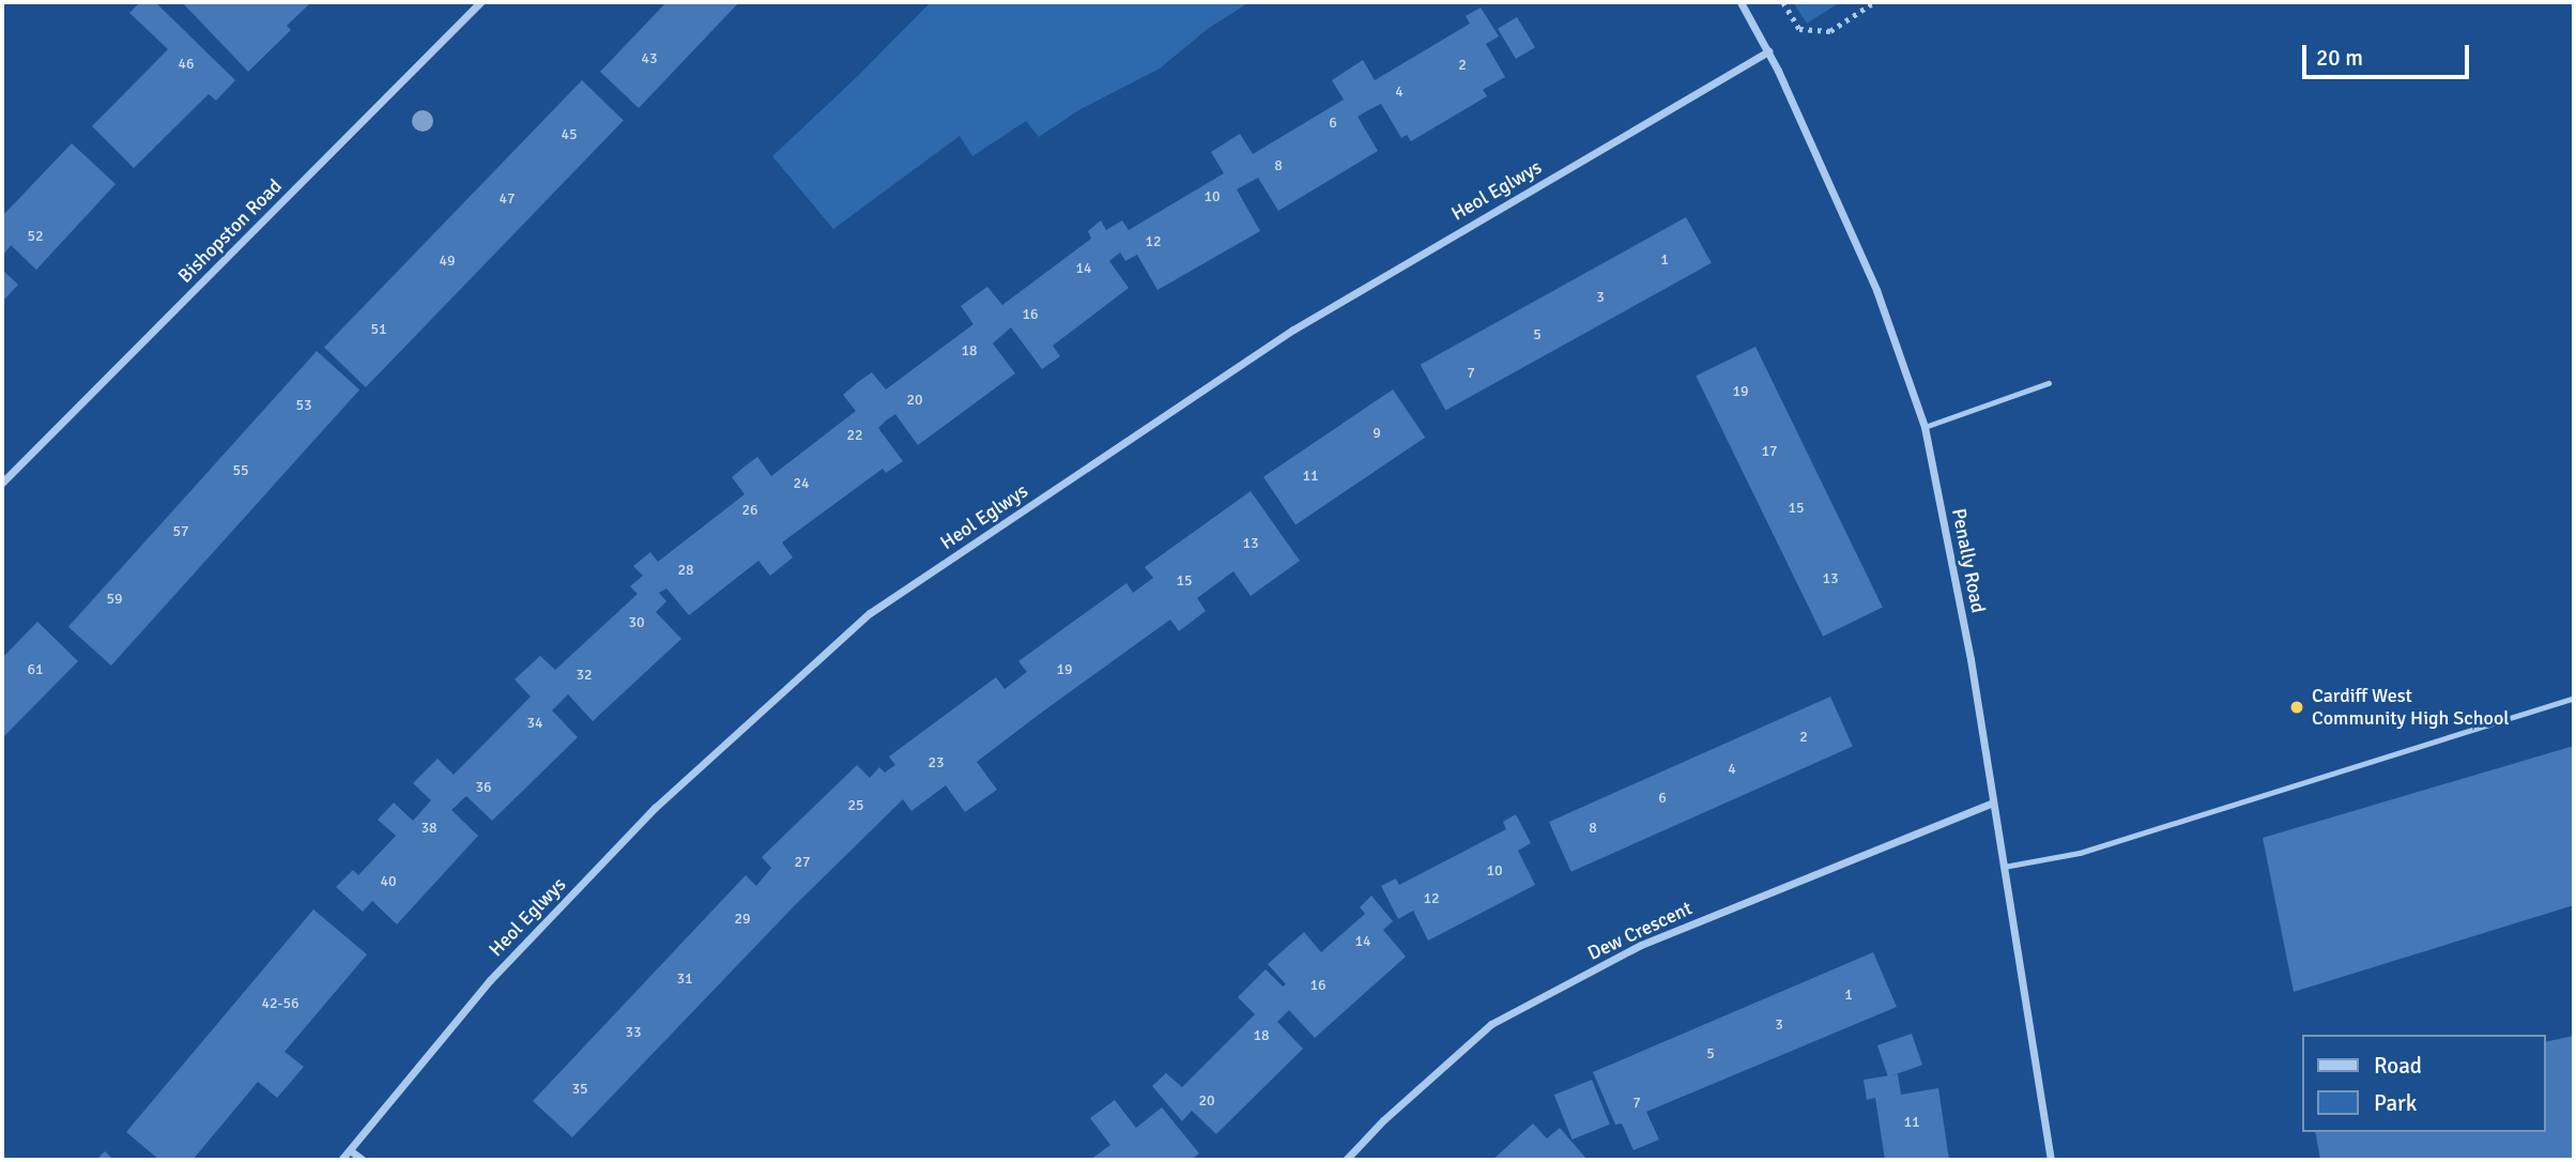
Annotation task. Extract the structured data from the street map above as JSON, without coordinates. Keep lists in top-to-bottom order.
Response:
{
  "streets": {
    "street": [
      "Heol Eglwys",
      "Bishopston Road",
      "Penally Road",
      "Dew Crescent"
    ]
  },
  "crossings": [
    ["Heol Eglwys", "Penally Road"],
    ["Penally Road", "Dew Crescent"]
  ],
  "places": ["Cardiff West Community High School"],
  "house_numbers": [
    "43",
    "46",
    "2",
    "4",
    "6",
    "45",
    "8",
    "10",
    "47",
    "52",
    "12",
    "1",
    "49",
    "14",
    "3",
    "16",
    "51",
    "5",
    "18",
    "7",
    "19",
    "20",
    "53",
    "9",
    "22",
    "17",
    "55",
    "11",
    "24",
    "15",
    "26",
    "57",
    "13",
    "28",
    "13",
    "15",
    "59",
    "30",
    "61",
    "19",
    "32",
    "34",
    "2",
    "23",
    "4",
    "36",
    "6",
    "25",
    "38",
    "8",
    "27",
    "10",
    "40",
    "12",
    "29",
    "14",
    "31",
    "16",
    "1",
    "42-56",
    "3",
    "33",
    "18",
    "5",
    "35",
    "20",
    "7",
    "11"
  ],
  "legend": ["Road", "Park"],
  "scale_bar": "20 m"
}
